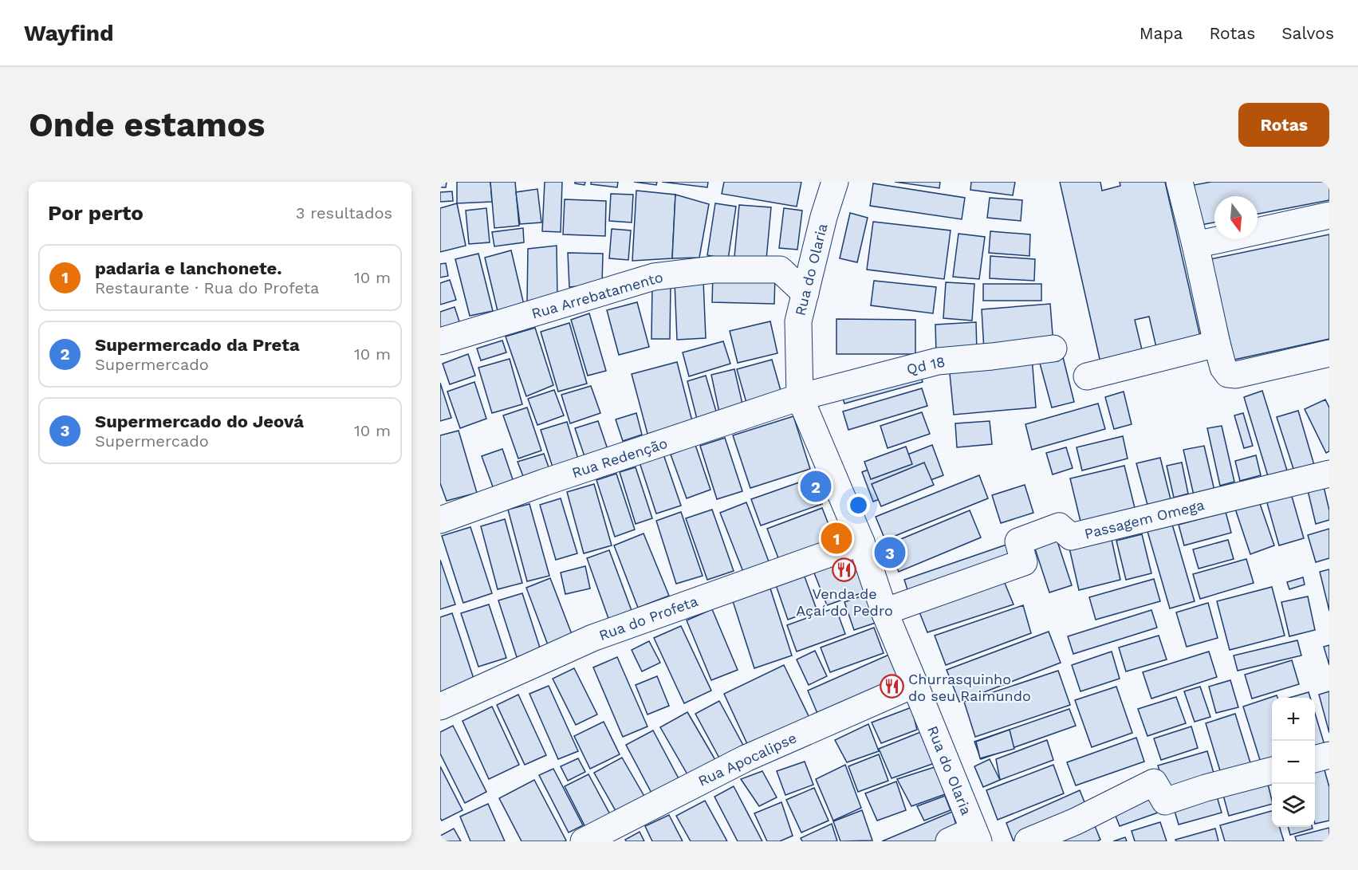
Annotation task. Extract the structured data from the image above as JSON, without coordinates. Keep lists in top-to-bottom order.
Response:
{
  "streets": {
    "street": [
      "Rua do Olaria",
      "Rua Arrebatamento",
      "Qd 18",
      "Rua Redenção",
      "Passagem Omega",
      "Rua do Profeta",
      "Rua Apocalipse"
    ]
  },
  "crossings": [
    ["Rua do Olaria", "Rua Arrebatamento"],
    ["Rua do Olaria", "Qd 18"],
    ["Rua do Olaria", "Rua Redenção"],
    ["Rua do Olaria", "Passagem Omega"],
    ["Rua do Olaria", "Rua do Profeta"],
    ["Rua do Olaria", "Rua Apocalipse"],
    ["Qd 18", "Rua Redenção"]
  ],
  "places": {
    "restaurant": ["Venda de Açaí do Pedro", "Churrasquinho do seu Raimundo"]
  },
  "north": "bottom",
  "page": {
    "header": "Wayfind",
    "nav": ["Mapa", "Rotas", "Salvos"],
    "buttons": "Rotas",
    "title": "Onde estamos",
    "heading": ["Por perto", "3 resultados"],
    "list": [
      {
        "mark": "1",
        "name": "padaria e lanchonete.",
        "note": "Restaurante · Rua do Profeta",
        "value": "10 m"
      },
      {
        "mark": "2",
        "name": "Supermercado da Preta",
        "note": "Supermercado",
        "value": "10 m"
      },
      {
        "mark": "3",
        "name": "Supermercado do Jeová",
        "note": "Supermercado",
        "value": "10 m"
      }
    ],
    "pins": ["2", "1", "3"],
    "map_buttons": ["+", "−"]
  }
}
